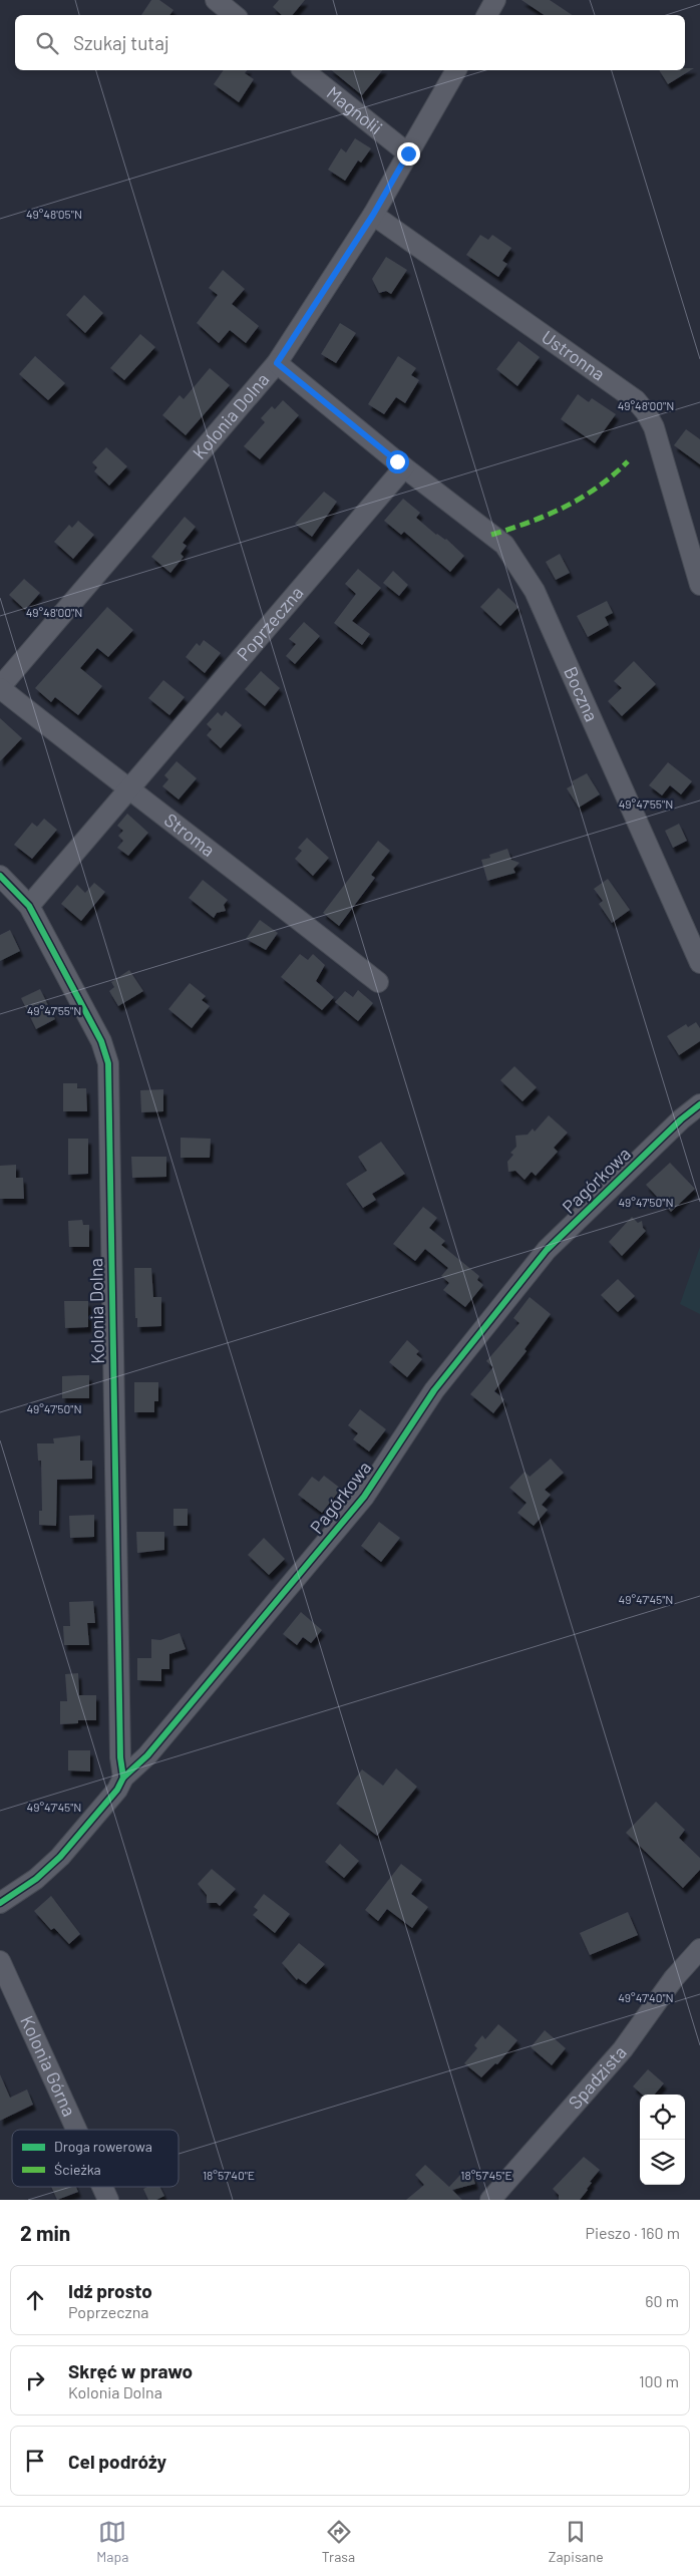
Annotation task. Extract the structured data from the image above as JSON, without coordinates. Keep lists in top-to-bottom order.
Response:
{
  "streets": {
    "street": [
      "Magnolii",
      "Ustronna",
      "Kolonia Dolna",
      "Poprzeczna",
      "Boczna",
      "Stroma",
      "Pagórkowa",
      "Kolonia Górna",
      "Spadzista"
    ]
  },
  "crossings": [
    ["Magnolii", "Kolonia Dolna"],
    ["Ustronna", "Kolonia Dolna"],
    ["Kolonia Dolna", "Poprzeczna"],
    ["Kolonia Dolna", "Stroma"],
    ["Kolonia Dolna", "Pagórkowa"],
    ["Poprzeczna", "Boczna"],
    ["Poprzeczna", "Stroma"]
  ],
  "legend": ["Droga rowerowa", "Ścieżka"],
  "page": {
    "search": "Szukaj tutaj",
    "heading": ["2 min", "Pieszo · 160 m"],
    "list": [
      ["Idź prosto", "Poprzeczna", "60 m"],
      ["Skręć w prawo", "Kolonia Dolna", "100 m"],
      "Cel podróży"
    ],
    "nav": ["Mapa", "Trasa", "Zapisane"]
  },
  "coordinates": [
    "49°48'05\"N",
    "49°48'00\"N",
    "49°47'55\"N",
    "49°47'50\"N",
    "49°47'45\"N",
    "49°47'40\"N",
    "18°57'40\"E",
    "18°57'45\"E"
  ]
}
